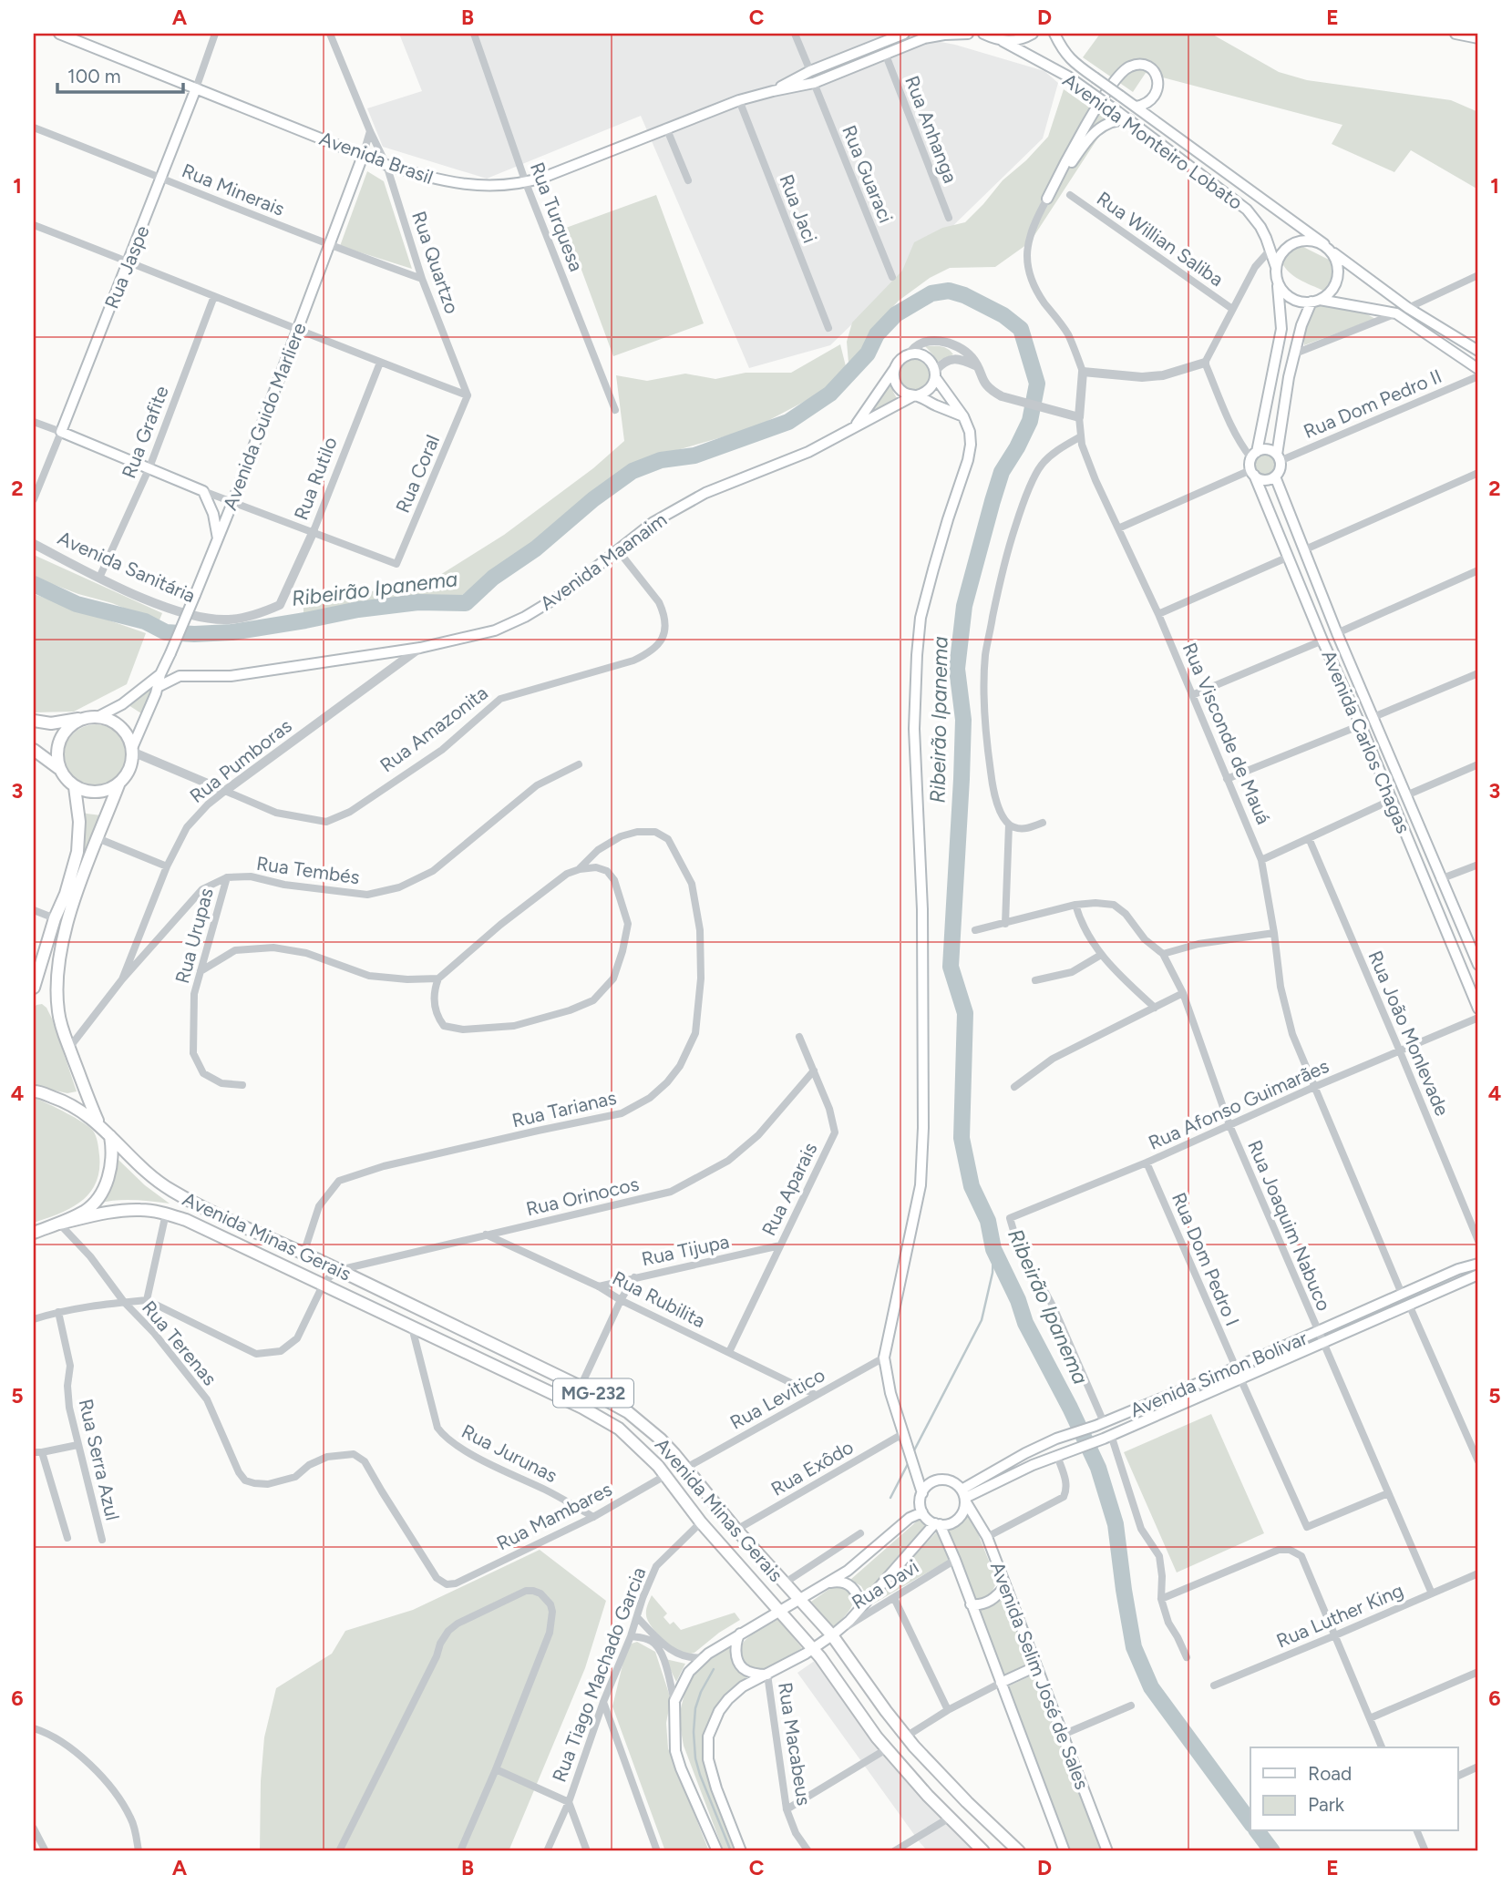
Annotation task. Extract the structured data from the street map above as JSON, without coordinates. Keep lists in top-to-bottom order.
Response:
{
  "streets": {
    "main road": [
      "Avenida Monteiro Lobato",
      "Avenida Brasil",
      "Rua Jaspe",
      "Avenida Guido Marliere",
      "Avenida Maanaim",
      "Avenida Carlos Chagas",
      "Avenida Minas Gerais",
      "Avenida Simon Bolivar",
      "MG-232",
      "Avenida Selim José de Sales"
    ],
    "street": [
      "Rua Anhanga",
      "Rua Guaraci",
      "Rua Minerais",
      "Rua Jaci",
      "Rua Turquesa",
      "Rua Willian Saliba",
      "Rua Quartzo",
      "Rua Dom Pedro II",
      "Rua Grafite",
      "Rua Coral",
      "Rua Rutilo",
      "Avenida Sanitária",
      "Rua Amazonita",
      "Rua Visconde de Mauá",
      "Rua Pumboras",
      "Rua Tembés",
      "Rua Urupas",
      "Rua João Monlevade",
      "Rua Afonso Guimarães",
      "Rua Tarianas",
      "Rua Aparais",
      "Rua Orinocos",
      "Rua Joaquim Nabuco",
      "Rua Tijupa",
      "Rua Dom Pedro I",
      "Rua Rubilita",
      "Rua Terenas",
      "Rua Levitico",
      "Rua Jurunas",
      "Rua Serra Azul",
      "Rua Exôdo",
      "Rua Mambares",
      "Rua Davi",
      "Rua Luther King",
      "Rua Tiago Machado Garcia",
      "Rua Macabeus"
    ]
  },
  "crossings": [
    ["Rua Anhanga", "Avenida Brasil"],
    ["Avenida Brasil", "Rua Guaraci"],
    ["Avenida Brasil", "Rua Jaci"],
    ["Avenida Brasil", "Rua Turquesa"],
    ["Avenida Brasil", "Rua Quartzo"],
    ["Avenida Brasil", "Rua Jaspe"],
    ["Avenida Brasil", "Avenida Guido Marliere"],
    ["Rua Minerais", "Rua Quartzo"],
    ["Rua Minerais", "Rua Jaspe"],
    ["Rua Minerais", "Avenida Guido Marliere"],
    ["Rua Quartzo", "Rua Coral"],
    ["Rua Dom Pedro II", "Avenida Carlos Chagas"],
    ["Avenida Guido Marliere", "Avenida Maanaim"],
    ["Avenida Guido Marliere", "Rua Amazonita"],
    ["Avenida Guido Marliere", "MG-232"],
    ["Rua Grafite", "Avenida Sanitária"],
    ["Rua Coral", "Rua Rutilo"],
    ["Rua Rutilo", "Avenida Sanitária"],
    ["Avenida Maanaim", "Rua Amazonita"],
    ["Avenida Maanaim", "Rua Pumboras"],
    ["Rua Amazonita", "Rua Pumboras"],
    ["Rua Amazonita", "MG-232"],
    ["Rua Visconde de Mauá", "Rua Afonso Guimarães"],
    ["Rua Visconde de Mauá", "Avenida Simon Bolivar"],
    ["Rua Pumboras", "Rua Tembés"],
    ["Rua Tembés", "Rua Urupas"],
    ["Rua Tembés", "MG-232"],
    ["Rua João Monlevade", "Rua Afonso Guimarães"],
    ["Rua Afonso Guimarães", "Rua Joaquim Nabuco"],
    ["Rua Afonso Guimarães", "Rua Dom Pedro I"],
    ["Rua Afonso Guimarães", "Avenida Simon Bolivar"],
    ["Rua Tarianas", "Avenida Minas Gerais"],
    ["Rua Aparais", "Rua Orinocos"],
    ["Rua Aparais", "Rua Tijupa"],
    ["Rua Aparais", "Rua Rubilita"],
    ["Rua Orinocos", "Avenida Minas Gerais"],
    ["Rua Orinocos", "Rua Rubilita"],
    ["Rua Joaquim Nabuco", "Avenida Simon Bolivar"],
    ["Avenida Minas Gerais", "Rua Terenas"],
    ["Avenida Minas Gerais", "MG-232"],
    ["Avenida Minas Gerais", "Rua Levitico"],
    ["Avenida Minas Gerais", "Rua Jurunas"],
    ["Avenida Minas Gerais", "Rua Exôdo"],
    ["Avenida Minas Gerais", "Rua Mambares"],
    ["Avenida Minas Gerais", "Rua Davi"],
    ["Avenida Minas Gerais", "Rua Tiago Machado Garcia"],
    ["Rua Tijupa", "Rua Rubilita"],
    ["Rua Dom Pedro I", "Avenida Simon Bolivar"],
    ["Rua Rubilita", "Rua Levitico"],
    ["Rua Terenas", "MG-232"],
    ["Rua Terenas", "Rua Mambares"],
    ["Avenida Simon Bolivar", "Avenida Selim José de Sales"],
    ["Rua Jurunas", "Rua Mambares"],
    ["Rua Davi", "Avenida Selim José de Sales"]
  ],
  "water": ["Ribeirão Ipanema"],
  "legend": ["Road", "Park"],
  "scale_bar": "100 m",
  "grid": {
    "columns": [
      "A",
      "B",
      "C",
      "D",
      "E"
    ],
    "rows": [
      "1",
      "2",
      "3",
      "4",
      "5",
      "6"
    ]
  }
}
